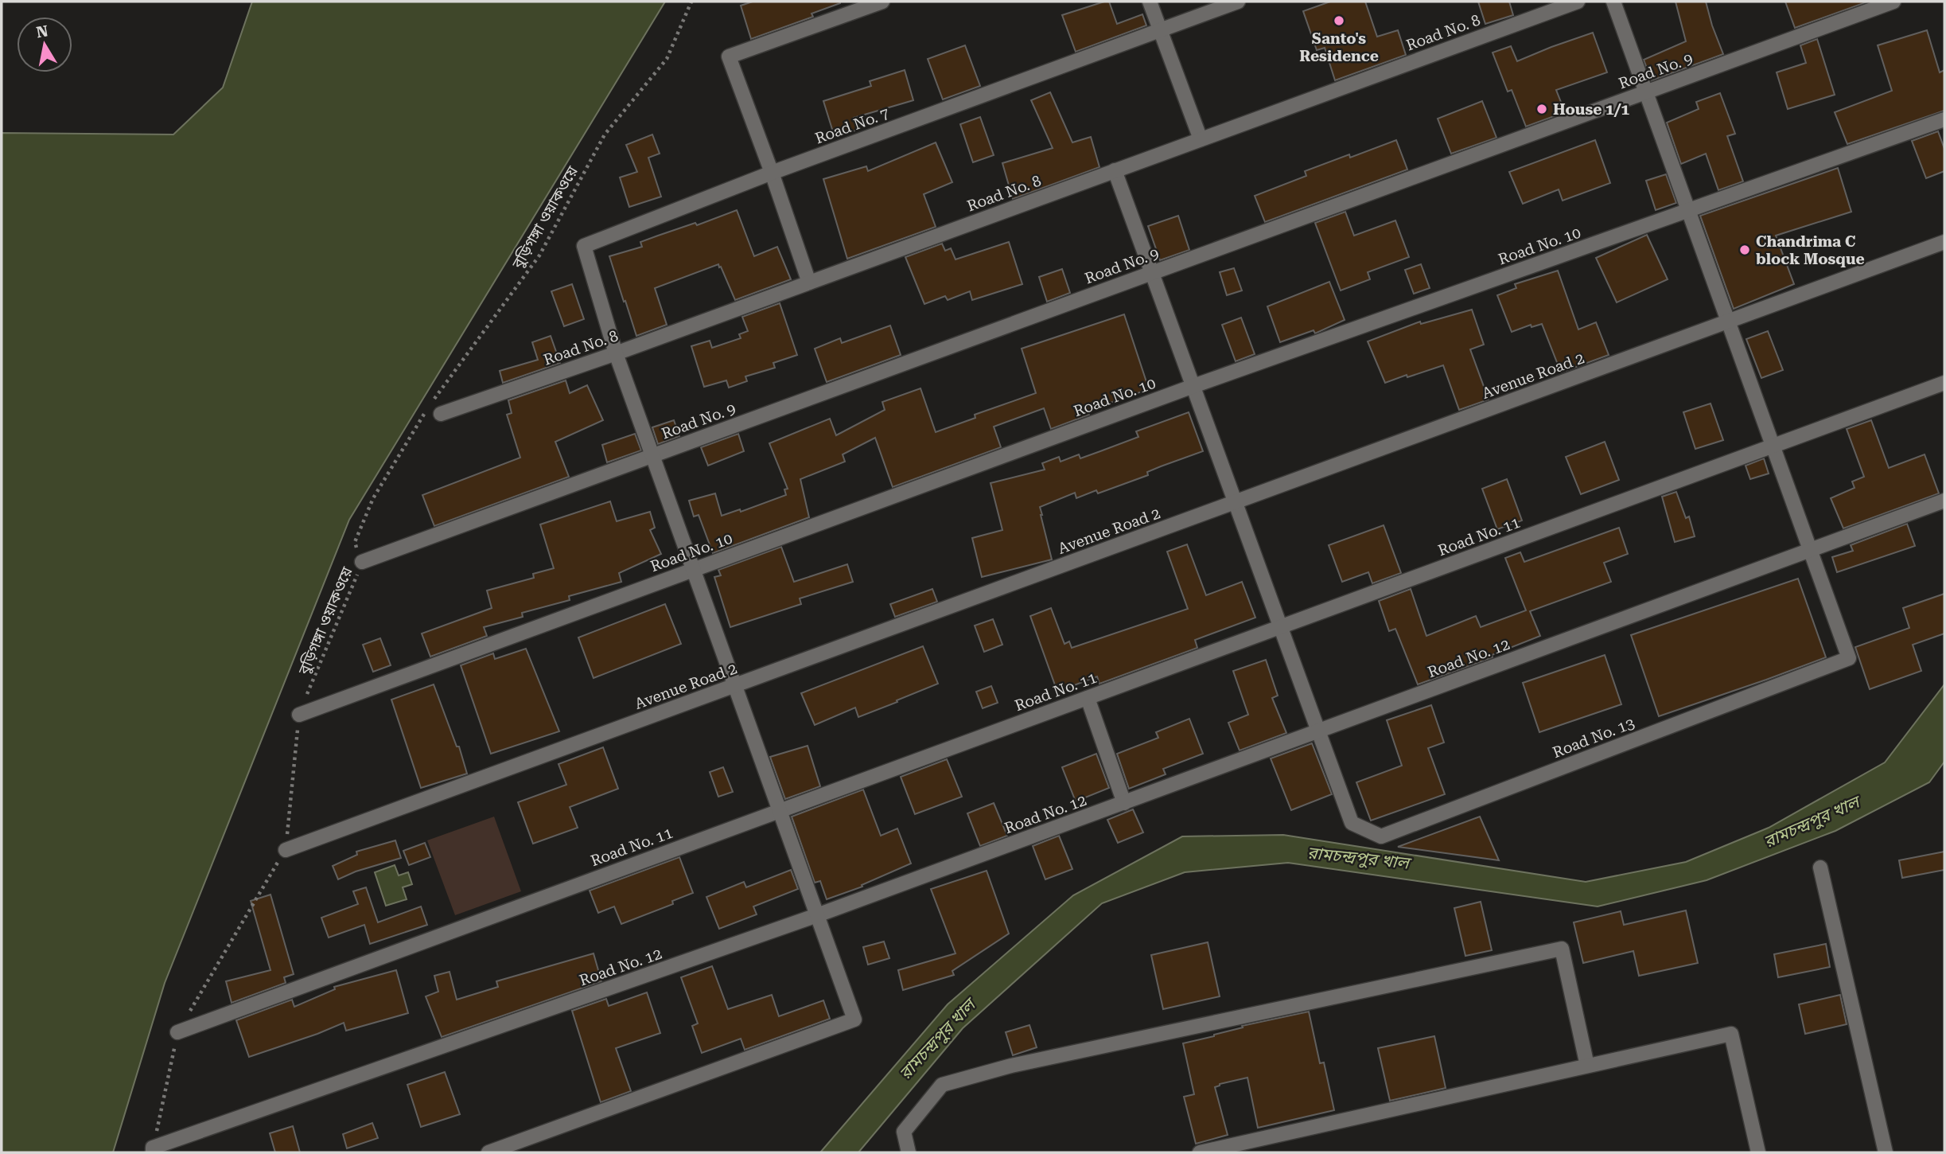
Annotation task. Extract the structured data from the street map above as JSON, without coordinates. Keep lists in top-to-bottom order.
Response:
{
  "streets": {
    "street": [
      "Road No. 8",
      "Road No. 9",
      "Road No. 7",
      "Road No. 10",
      "Avenue Road 2",
      "Road No. 11",
      "Road No. 12",
      "Road No. 13"
    ],
    "path": ["বুড়িগঙ্গা ওয়াকওয়ে"]
  },
  "crossings": [
    ["Road No. 8", "Road No. 7"],
    ["Road No. 8", "বুড়িগঙ্গা ওয়াকওয়ে"],
    ["Road No. 9", "বুড়িগঙ্গা ওয়াকওয়ে"],
    ["বুড়িগঙ্গা ওয়াকওয়ে", "Road No. 10"],
    ["বুড়িগঙ্গা ওয়াকওয়ে", "Avenue Road 2"],
    ["বুড়িগঙ্গা ওয়াকওয়ে", "Road No. 11"],
    ["বুড়িগঙ্গা ওয়াকওয়ে", "Road No. 12"],
    ["Road No. 12", "Road No. 13"]
  ],
  "water": ["রামচন্দ্রপুর খাল"],
  "places": ["Santo's Residence", "House 1/1", "Chandrima C block Mosque"],
  "north": "top"
}
